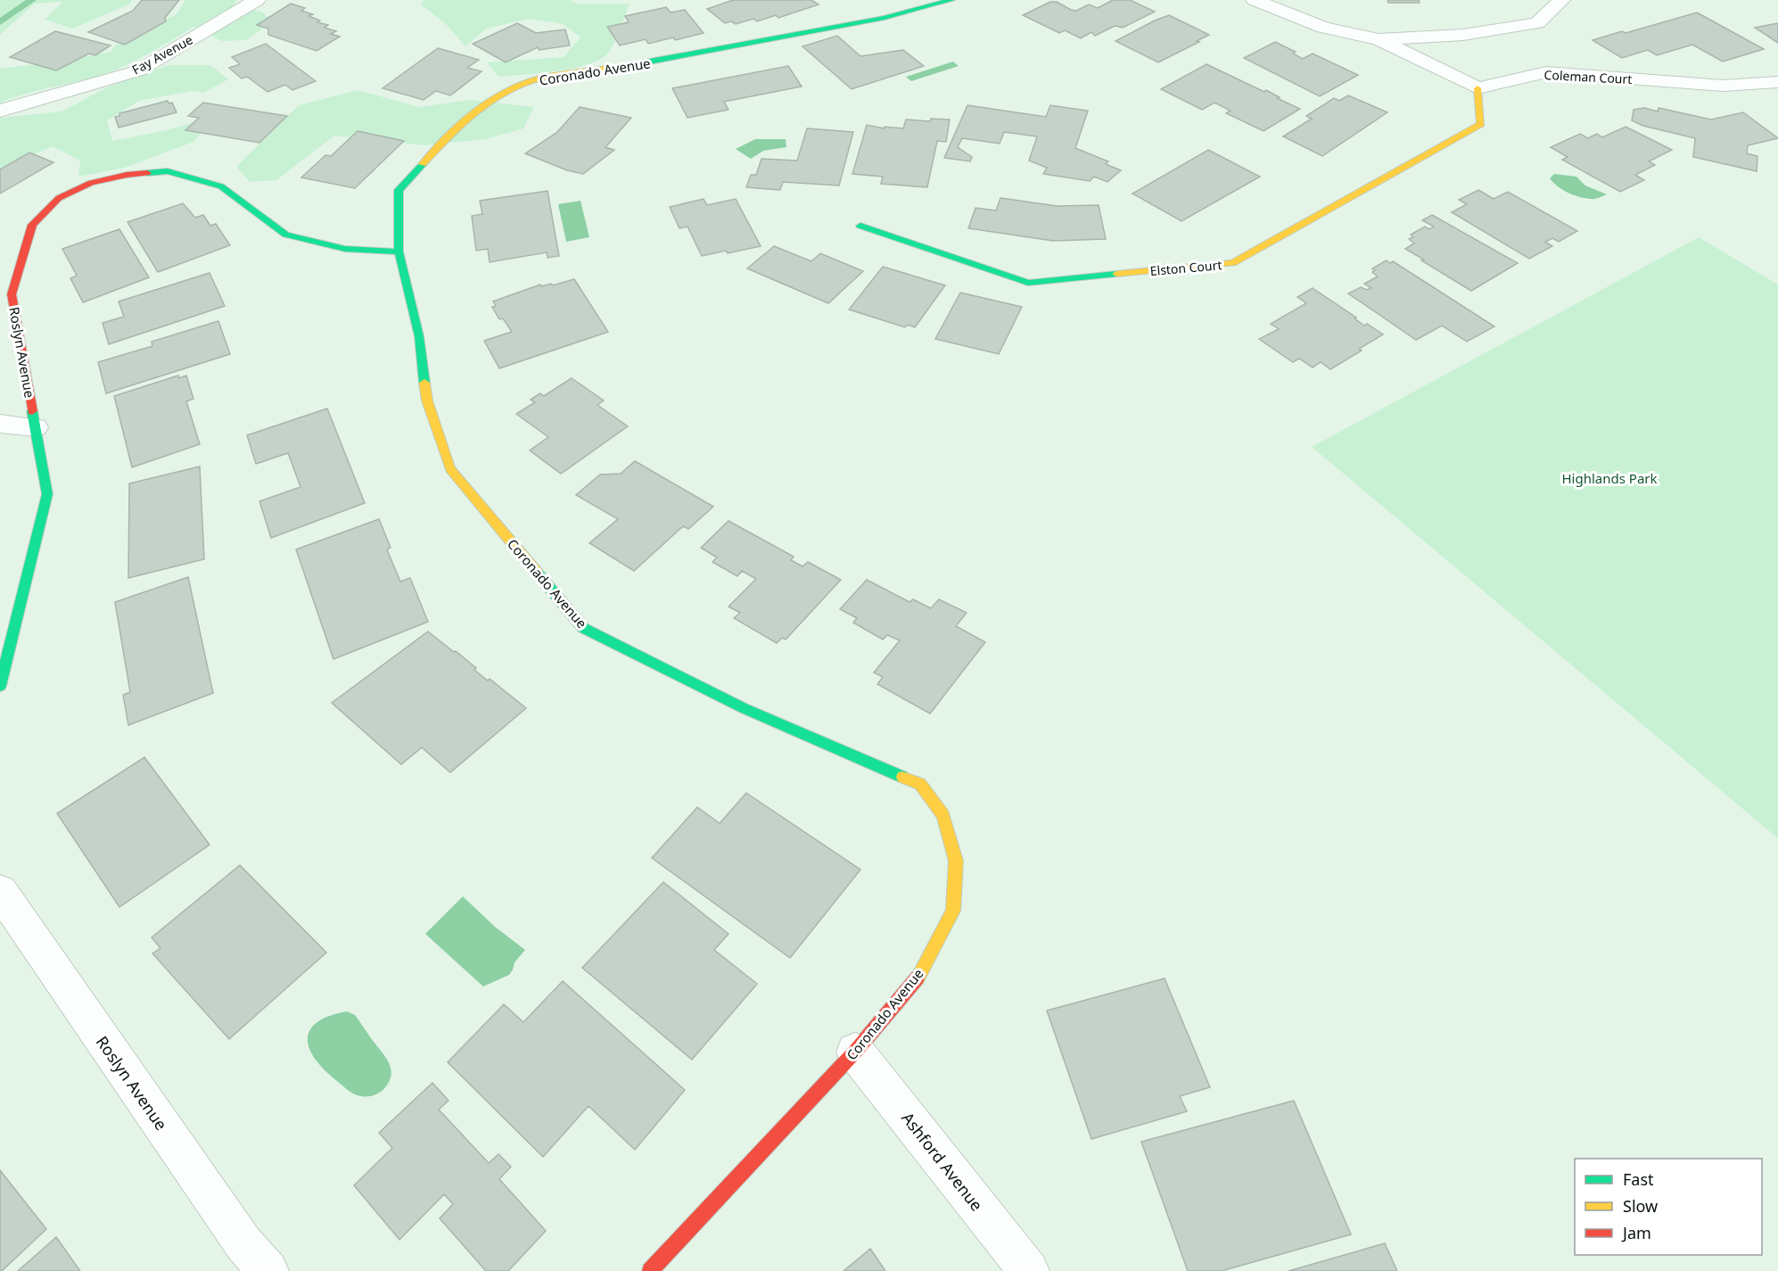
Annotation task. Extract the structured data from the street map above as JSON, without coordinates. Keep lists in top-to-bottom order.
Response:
{
  "streets": {
    "street": [
      "Fay Avenue",
      "Coronado Avenue",
      "Coleman Court",
      "Elston Court",
      "Roslyn Avenue",
      "Ashford Avenue"
    ]
  },
  "crossings": [
    ["Coronado Avenue", "Roslyn Avenue"],
    ["Coronado Avenue", "Ashford Avenue"],
    ["Coleman Court", "Elston Court"]
  ],
  "parks": ["Highlands Park"],
  "legend": ["Fast", "Slow", "Jam"]
}
